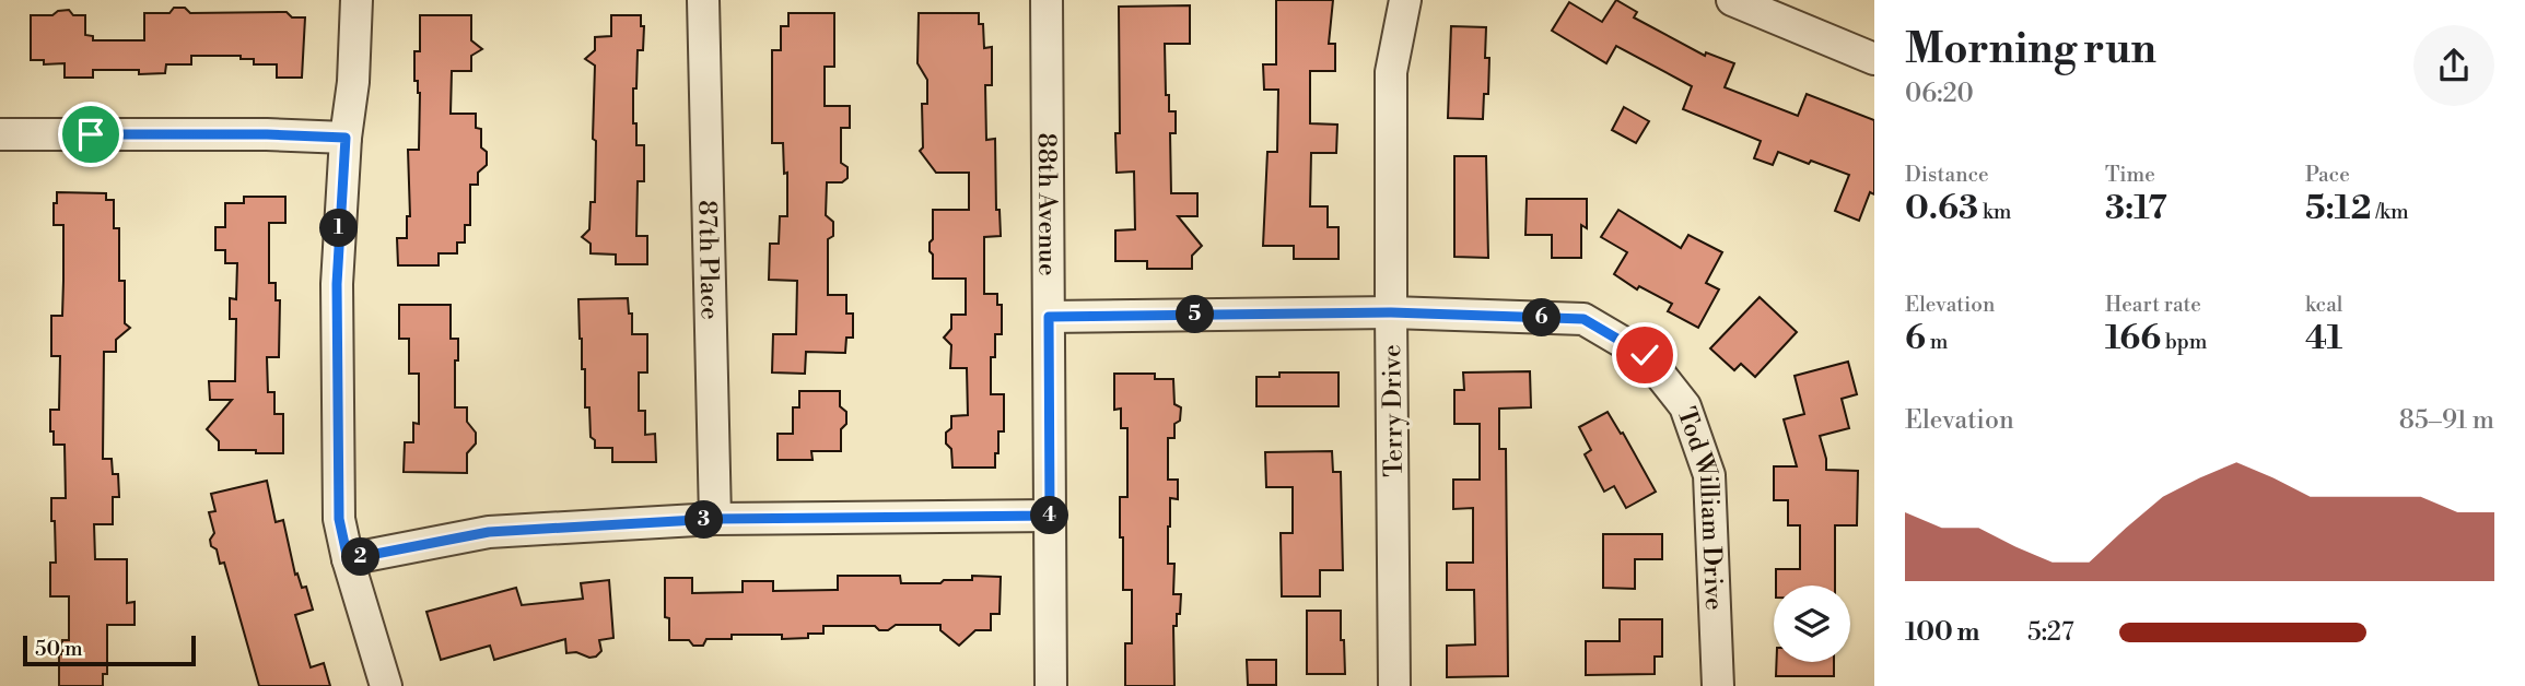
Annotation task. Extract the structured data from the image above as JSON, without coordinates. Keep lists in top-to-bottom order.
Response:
{
  "streets": {
    "street": [
      "88th Avenue",
      "87th Place",
      "Terry Drive",
      "Tod William Drive"
    ]
  },
  "crossings": [
    ["88th Avenue", "Tod William Drive"],
    ["Terry Drive", "Tod William Drive"]
  ],
  "scale_bar": "50 m",
  "page": {
    "heading": ["Morning run", "06:20"],
    "stats": [
      ["Distance", "0.63 km"],
      ["Time", "3:17"],
      ["Pace", "5:12 /km"],
      ["Elevation", "6 m"],
      ["Heart rate", "166 bpm"],
      ["kcal", "41"]
    ],
    "pins": [
      "1",
      "5",
      "6",
      "4",
      "3",
      "2"
    ],
    "chart": ["Elevation", "85–91 m"],
    "list": [
      {
        "name": "100 m",
        "note": "5:27"
      }
    ],
    "scale": "50 m"
  }
}
